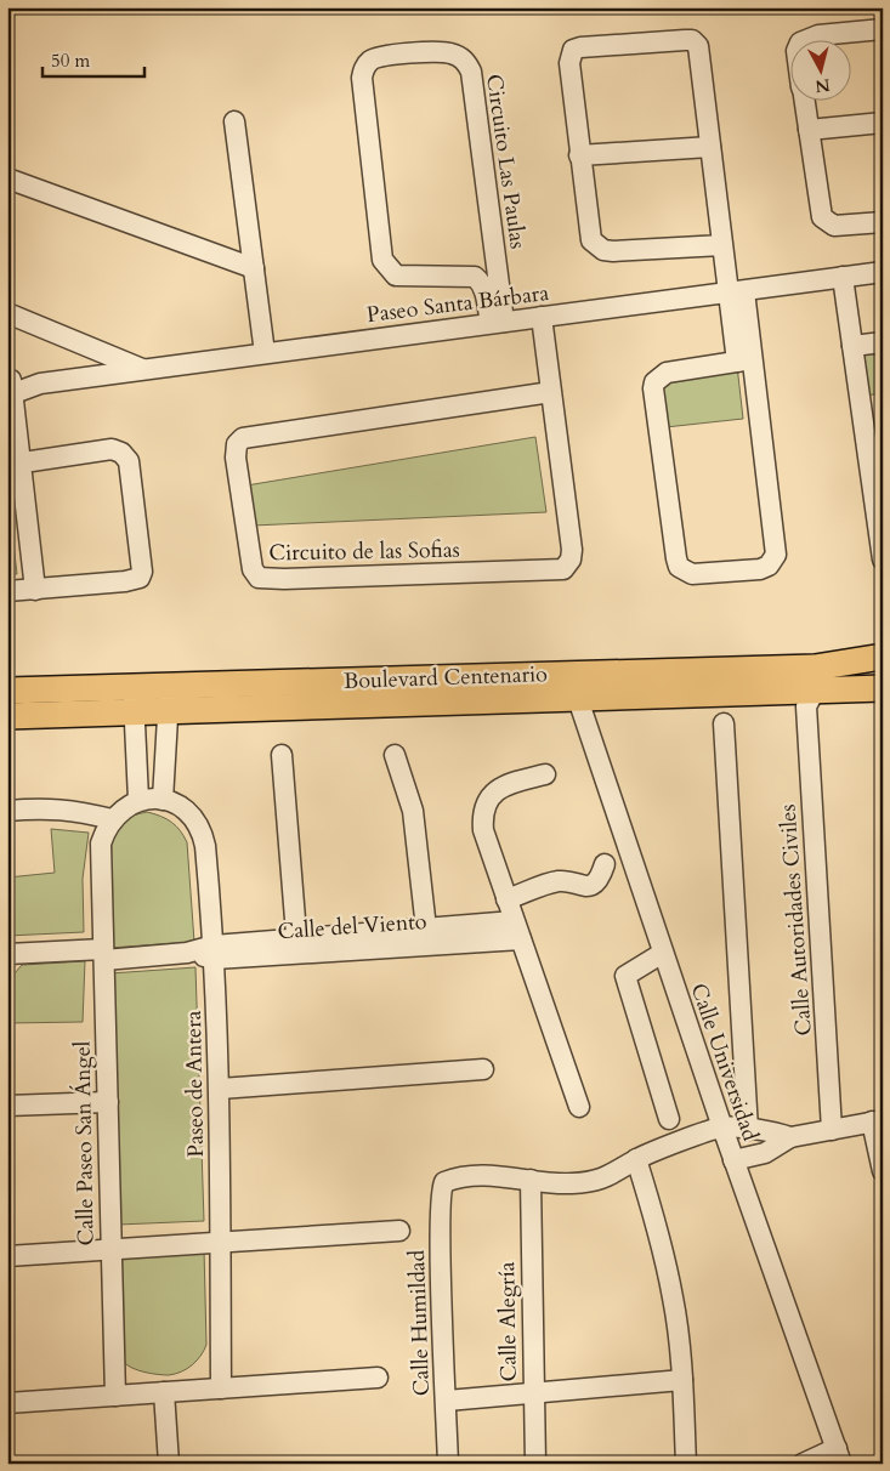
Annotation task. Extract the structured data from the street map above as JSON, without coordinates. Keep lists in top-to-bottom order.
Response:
{
  "streets": {
    "main road": ["Boulevard Centenario"],
    "street": [
      "Circuito Las Paulas",
      "Paseo Santa Bárbara",
      "Circuito de las Sofias",
      "Calle Autoridades Civiles",
      "Calle del Viento",
      "Calle Universidad",
      "Paseo de Antera",
      "Calle Paseo San Ángel",
      "Calle Alegría",
      "Calle Humildad"
    ]
  },
  "crossings": [
    ["Circuito Las Paulas", "Paseo Santa Bárbara"],
    ["Paseo Santa Bárbara", "Circuito de las Sofias"],
    ["Boulevard Centenario", "Calle Autoridades Civiles"],
    ["Boulevard Centenario", "Calle Universidad"],
    ["Calle del Viento", "Paseo de Antera"],
    ["Calle del Viento", "Calle Paseo San Ángel"],
    ["Calle Alegría", "Calle Humildad"]
  ],
  "scale_bar": "50 m",
  "north": "bottom"
}
